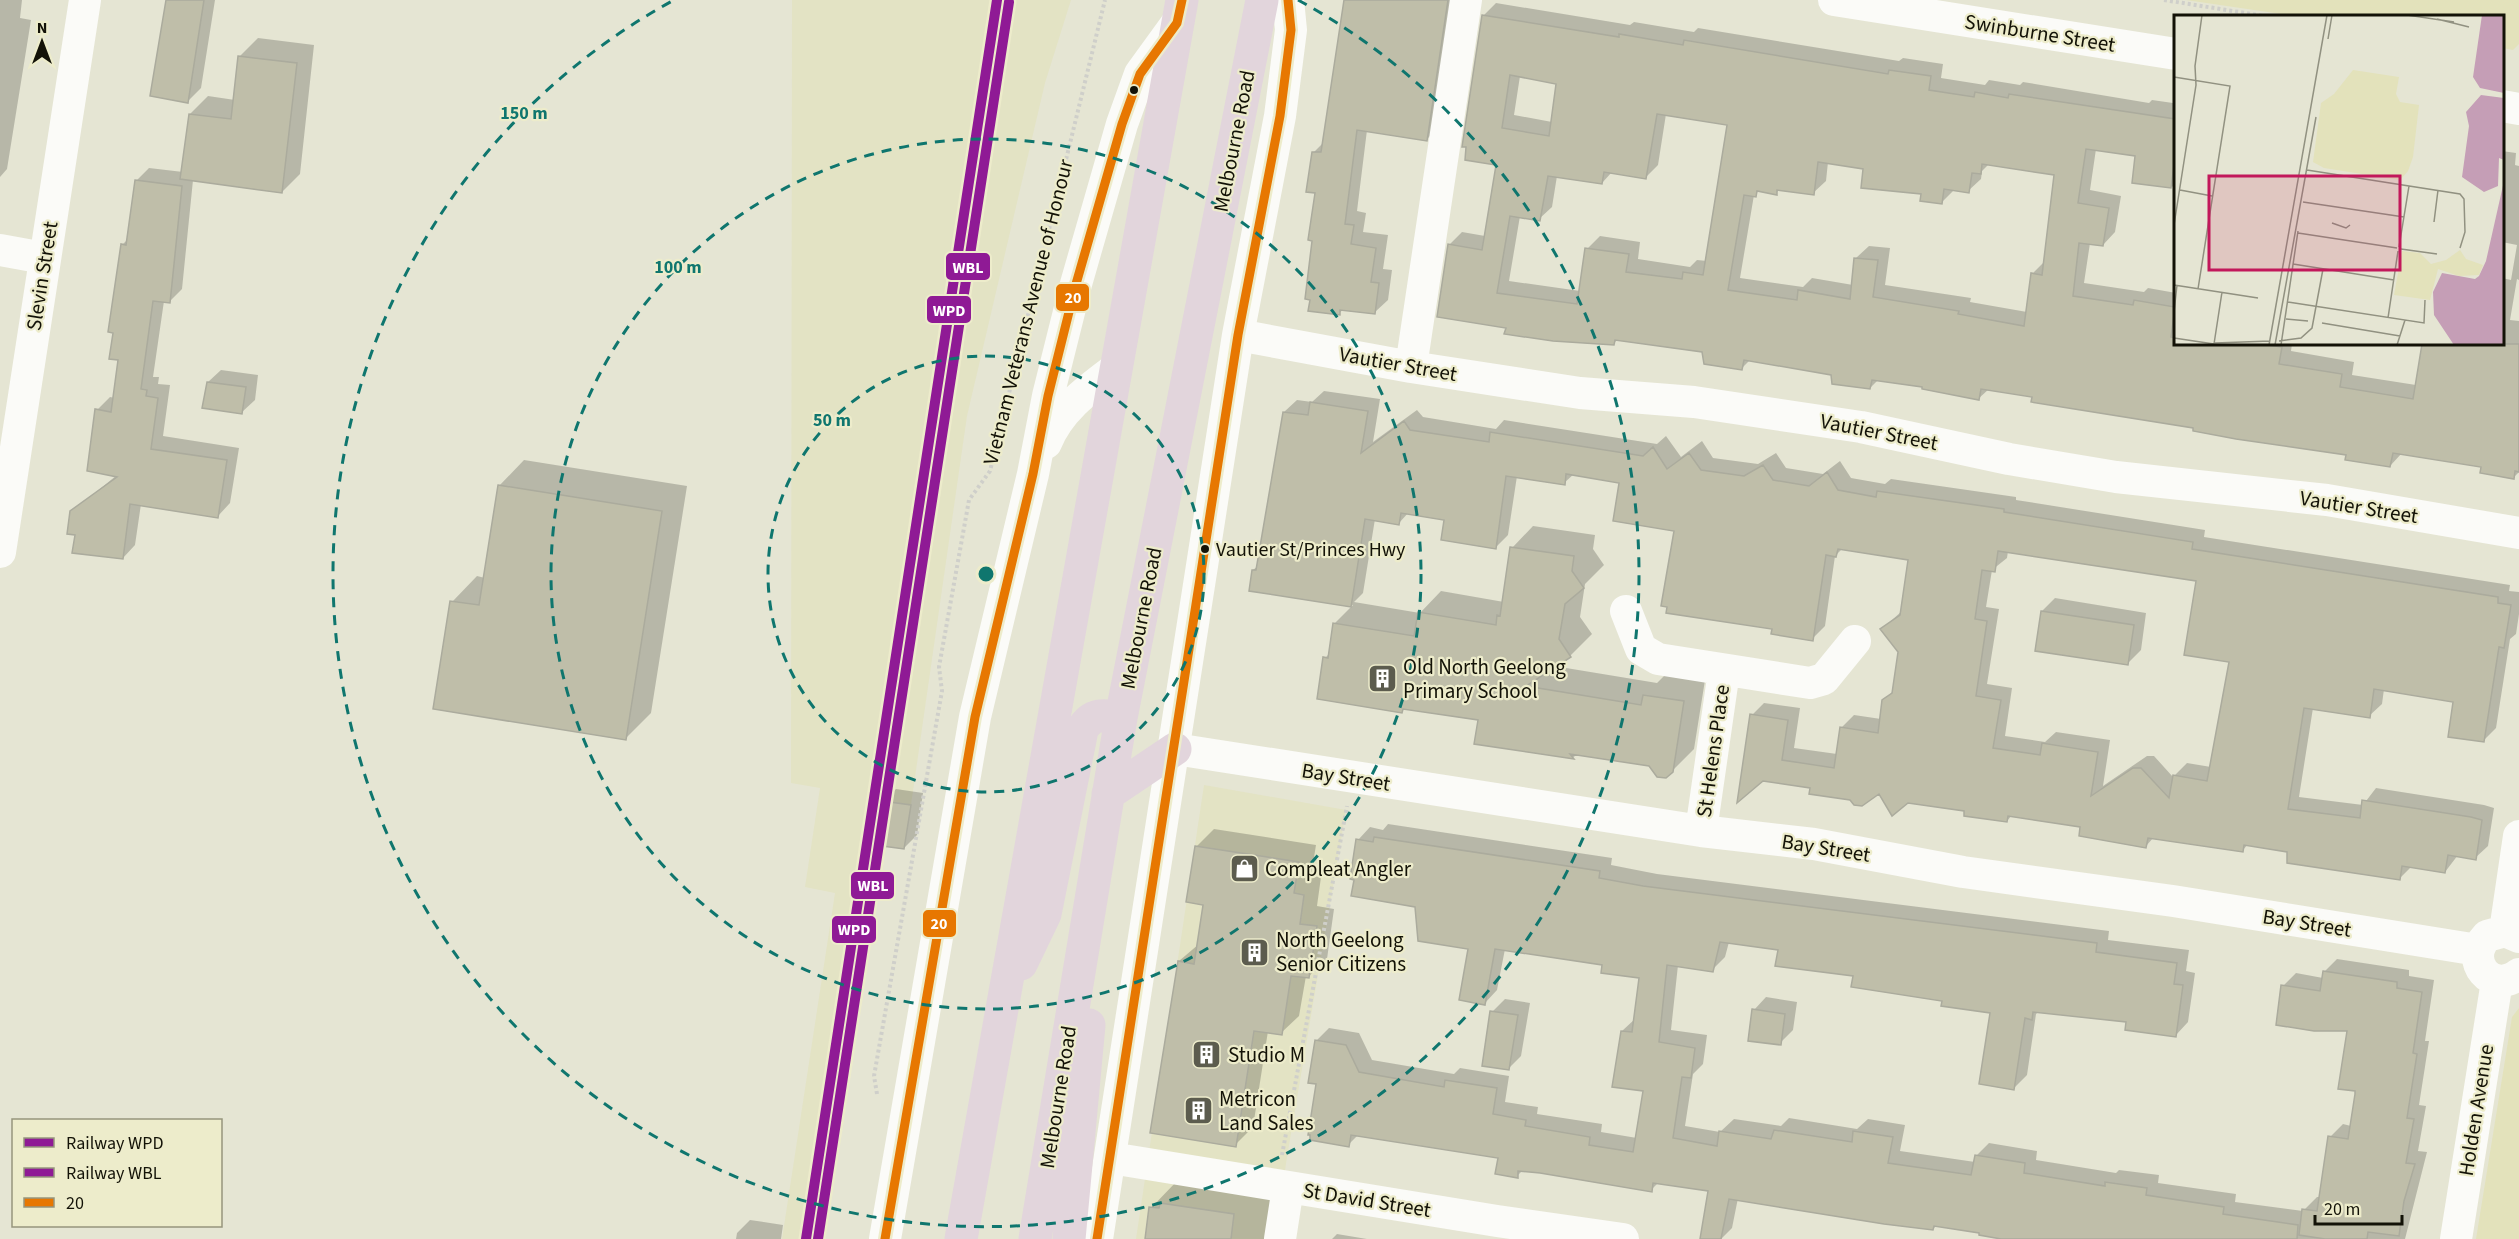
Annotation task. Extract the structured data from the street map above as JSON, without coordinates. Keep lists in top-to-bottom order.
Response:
{
  "streets": {
    "highway": ["Melbourne Road"],
    "street": [
      "Swinburne Street",
      "Slevin Street",
      "Vautier Street",
      "St Helens Place",
      "Bay Street",
      "Holden Avenue",
      "St David Street"
    ],
    "path": ["Vietnam Veterans Avenue of Honour"]
  },
  "crossings": [
    ["St Helens Place", "Bay Street"]
  ],
  "places": {
    "other": ["Vautier St/Princes Hwy"],
    "building": [
      "Old North Geelong Primary School",
      "North Geelong Senior Citizens",
      "Studio M",
      "Metricon Land Sales"
    ],
    "shop": ["Compleat Angler"]
  },
  "lines": ["rail line WPD", "transit line 20", "rail line WBL"],
  "legend": ["Railway WPD", "Railway WBL", "20"],
  "scale_bar": "20 m",
  "north": "top",
  "rings": ["150 m", "100 m", "50 m"]
}
